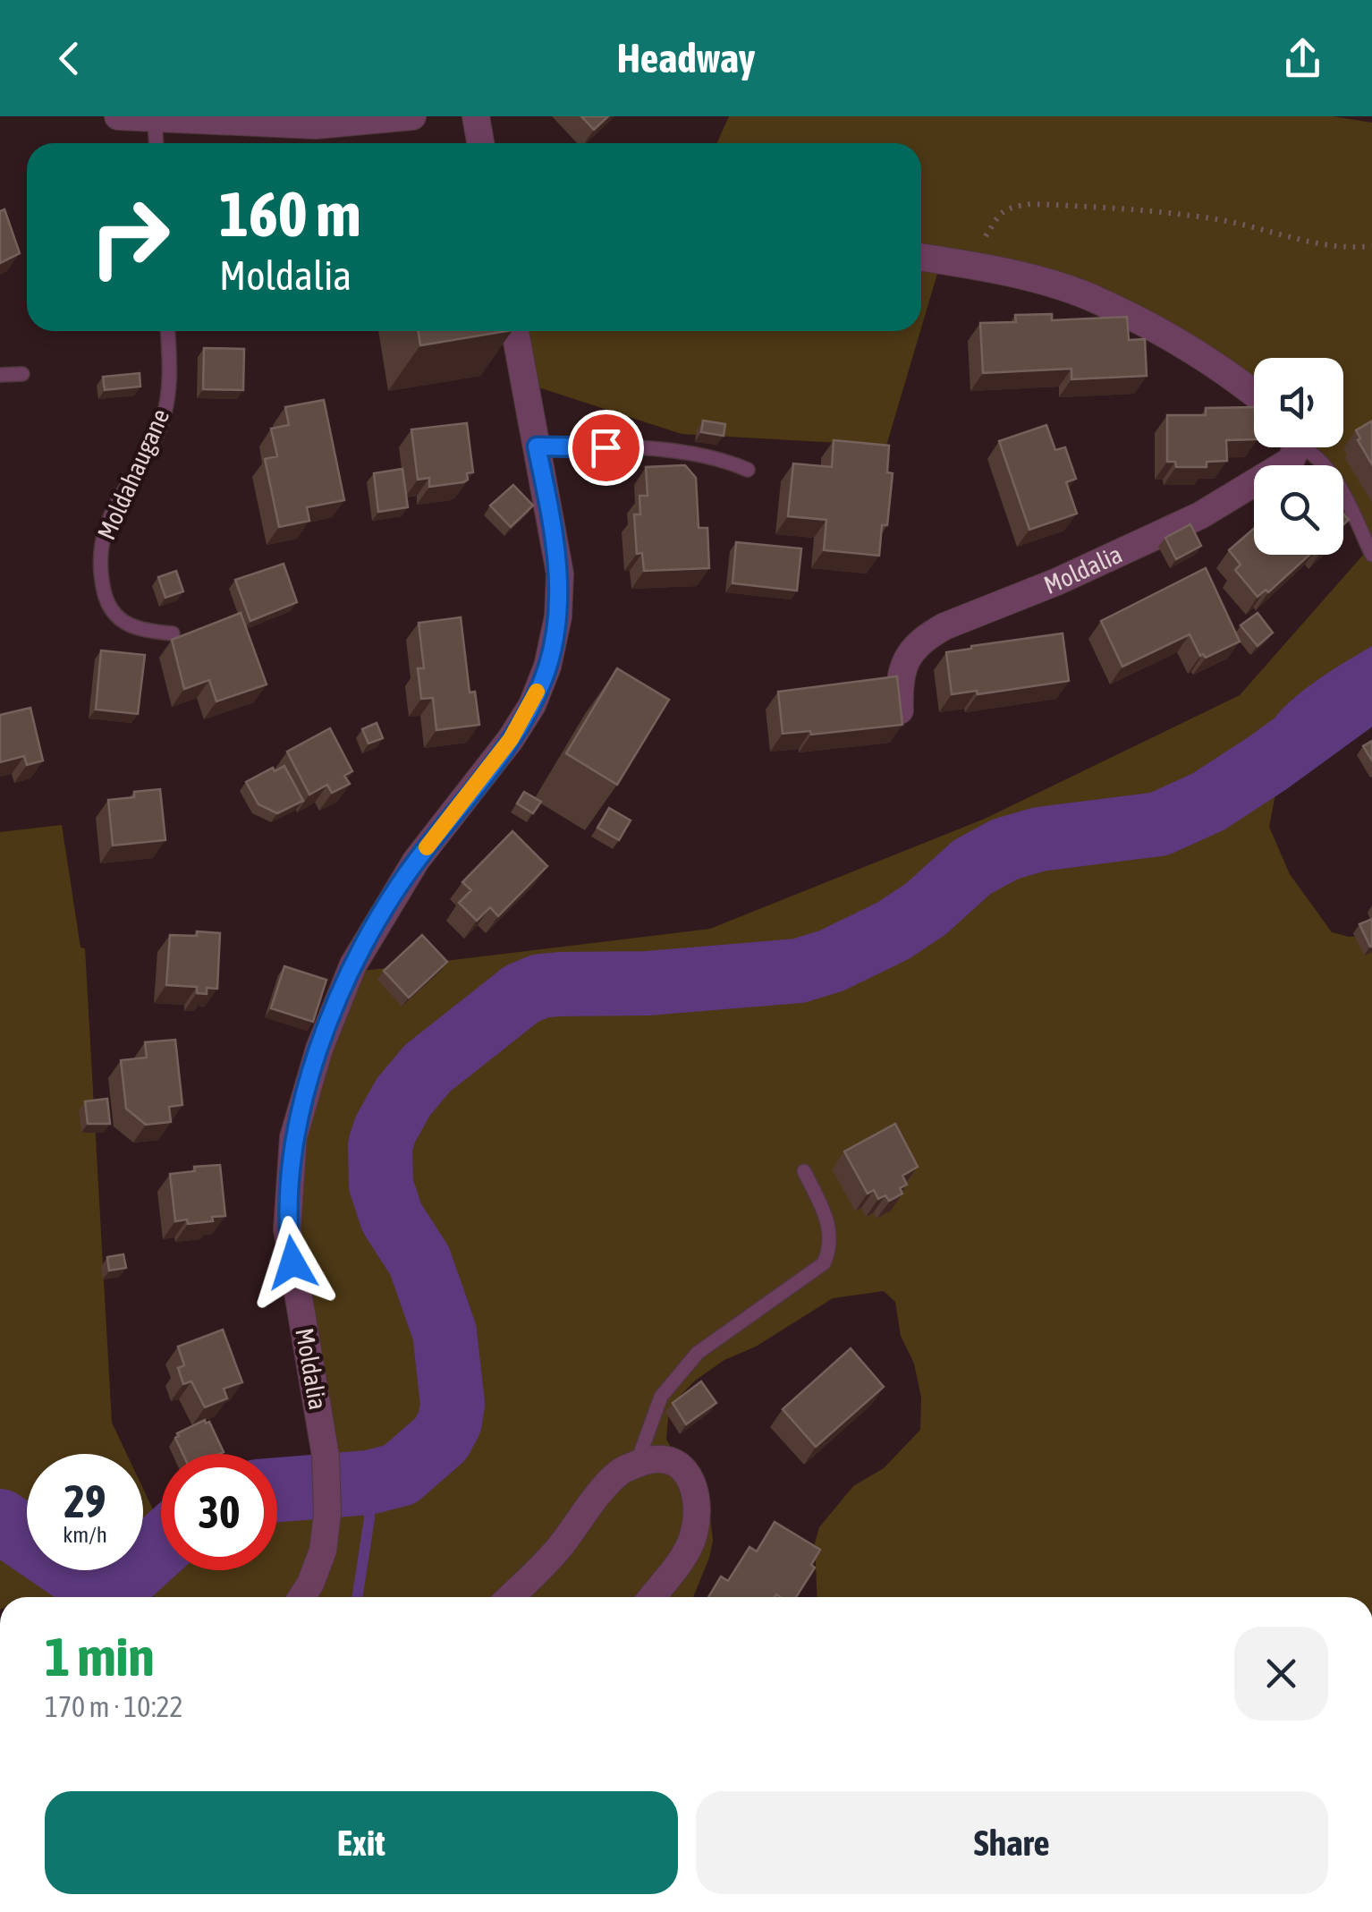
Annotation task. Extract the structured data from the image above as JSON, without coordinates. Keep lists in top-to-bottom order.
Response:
{
  "streets": {
    "street": ["Moldalia"],
    "lane": ["Moldahaugane"]
  },
  "page": {
    "header": "Headway",
    "turn": ["160 m", "Moldalia"],
    "speed": "29 km/h",
    "limit": "30",
    "heading": ["1 min", "170 m · 10:22"],
    "buttons": ["Exit", "Share"]
  }
}
